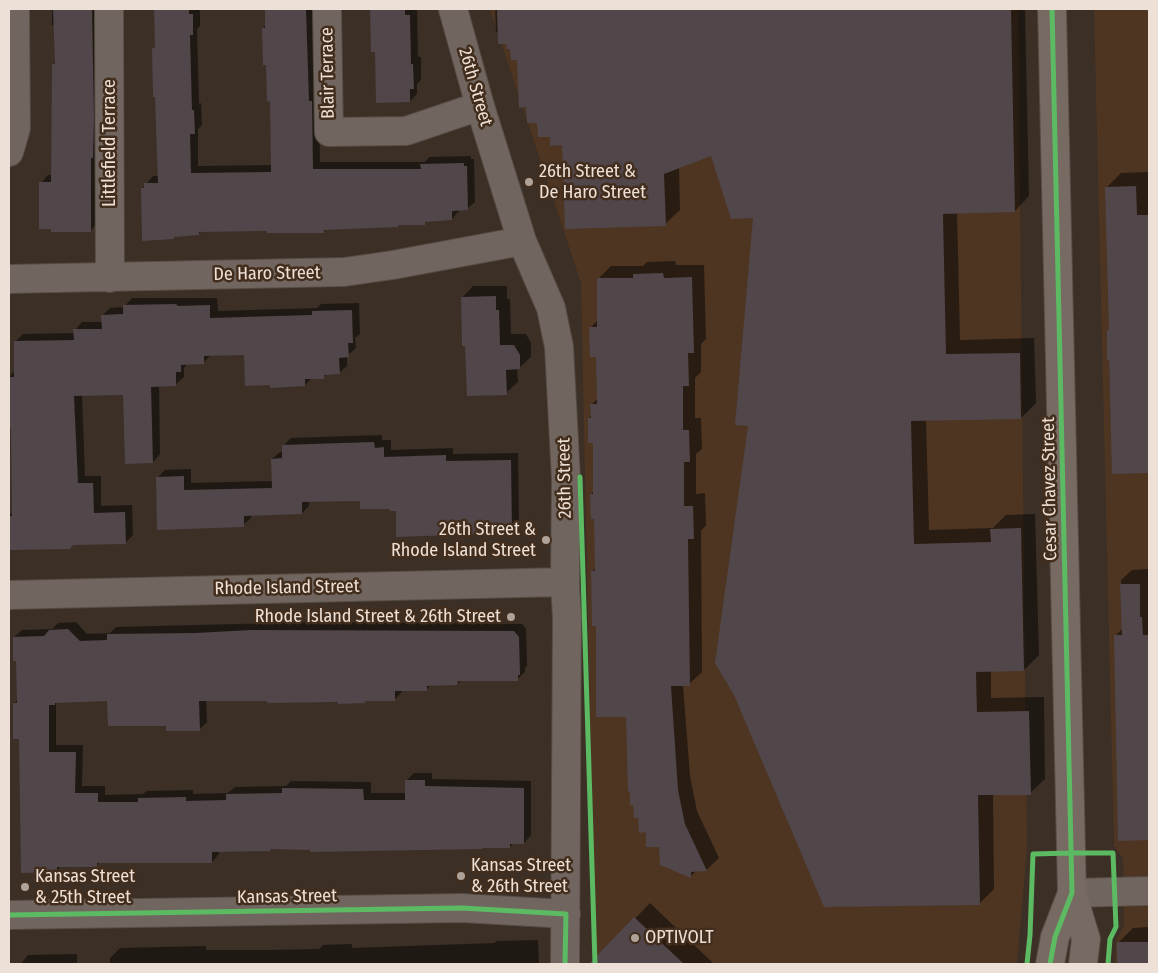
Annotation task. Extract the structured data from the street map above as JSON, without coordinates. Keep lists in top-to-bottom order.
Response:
{
  "streets": {
    "main road": ["Cesar Chavez Street"],
    "street": [
      "Blair Terrace",
      "26th Street",
      "Littlefield Terrace",
      "De Haro Street",
      "Rhode Island Street",
      "Kansas Street"
    ]
  },
  "crossings": [
    ["Blair Terrace", "26th Street"],
    ["26th Street", "De Haro Street"],
    ["26th Street", "Rhode Island Street"],
    ["26th Street", "Kansas Street"],
    ["Littlefield Terrace", "De Haro Street"]
  ],
  "places": [
    "26th Street & De Haro Street",
    "26th Street & Rhode Island Street",
    "Rhode Island Street & 26th Street",
    "Kansas Street & 26th Street",
    "Kansas Street & 25th Street",
    "OPTIVOLT"
  ]
}
